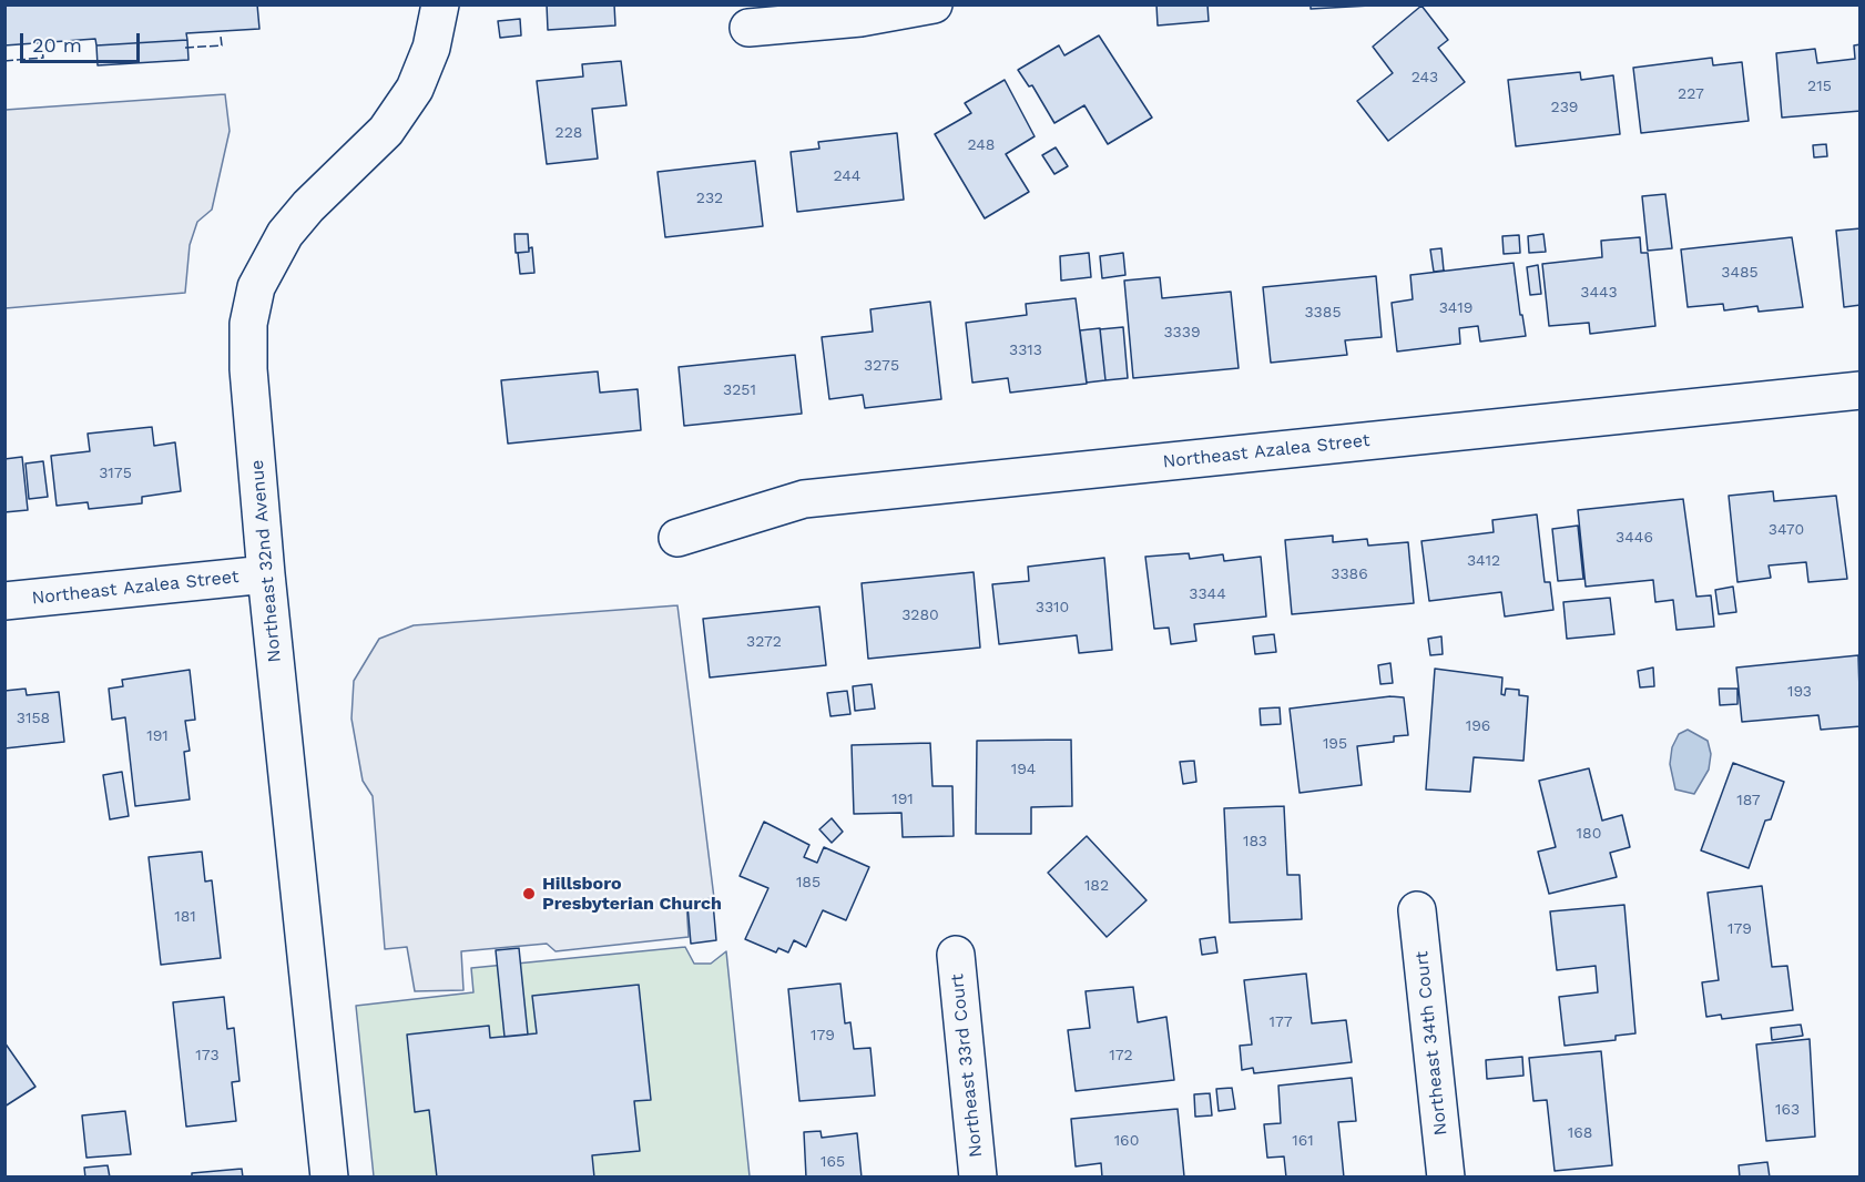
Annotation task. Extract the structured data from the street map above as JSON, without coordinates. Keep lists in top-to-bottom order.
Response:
{
  "streets": {
    "street": [
      "Northeast Azalea Street",
      "Northeast 32nd Avenue",
      "Northeast 34th Court",
      "Northeast 33rd Court"
    ]
  },
  "crossings": [
    ["Northeast Azalea Street", "Northeast 32nd Avenue"]
  ],
  "places": ["Hillsboro Presbyterian Church"],
  "house_numbers": [
    "243",
    "215",
    "227",
    "239",
    "228",
    "248",
    "244",
    "232",
    "3485",
    "3443",
    "3419",
    "3385",
    "3339",
    "3313",
    "3275",
    "3251",
    "3175",
    "3470",
    "3446",
    "3412",
    "3386",
    "3344",
    "3310",
    "3280",
    "3272",
    "193",
    "3158",
    "196",
    "191",
    "195",
    "194",
    "191",
    "187",
    "180",
    "183",
    "185",
    "182",
    "181",
    "179",
    "177",
    "179",
    "173",
    "172",
    "163",
    "168",
    "160",
    "161",
    "165"
  ],
  "scale_bar": "20 m"
}
